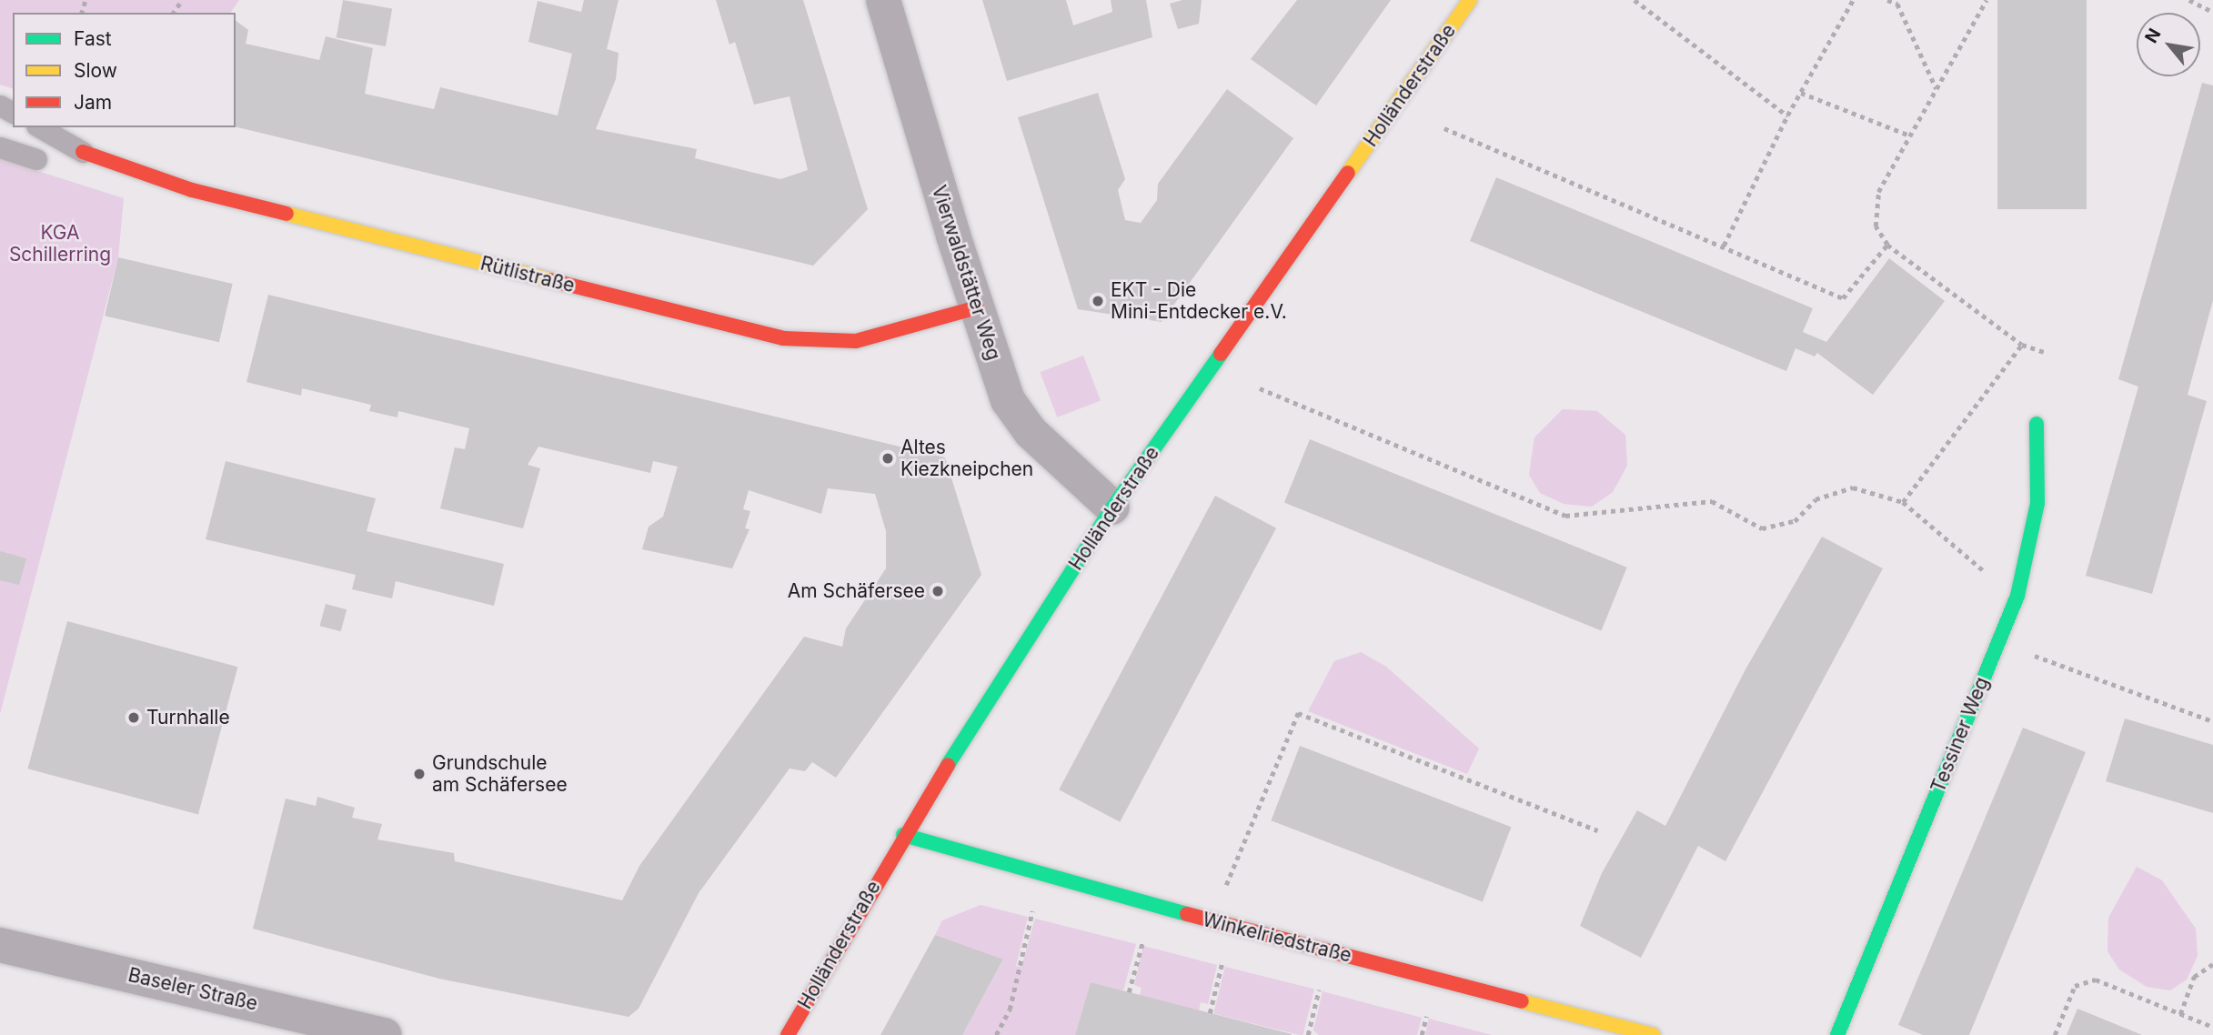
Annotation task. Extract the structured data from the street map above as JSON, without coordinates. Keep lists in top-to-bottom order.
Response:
{
  "streets": {
    "street": [
      "Holländerstraße",
      "Vierwaldstätter Weg",
      "Rütlistraße",
      "Tessiner Weg",
      "Winkelriedstraße",
      "Baseler Straße"
    ]
  },
  "crossings": [
    ["Holländerstraße", "Vierwaldstätter Weg"],
    ["Holländerstraße", "Winkelriedstraße"],
    ["Vierwaldstätter Weg", "Rütlistraße"]
  ],
  "parks": ["KGA Schillerring"],
  "places": [
    "EKT - Die Mini-Entdecker e.V.",
    "Altes Kiezkneipchen",
    "Am Schäfersee",
    "Turnhalle",
    "Grundschule am Schäfersee"
  ],
  "legend": ["Fast", "Slow", "Jam"],
  "north": "top left"
}
